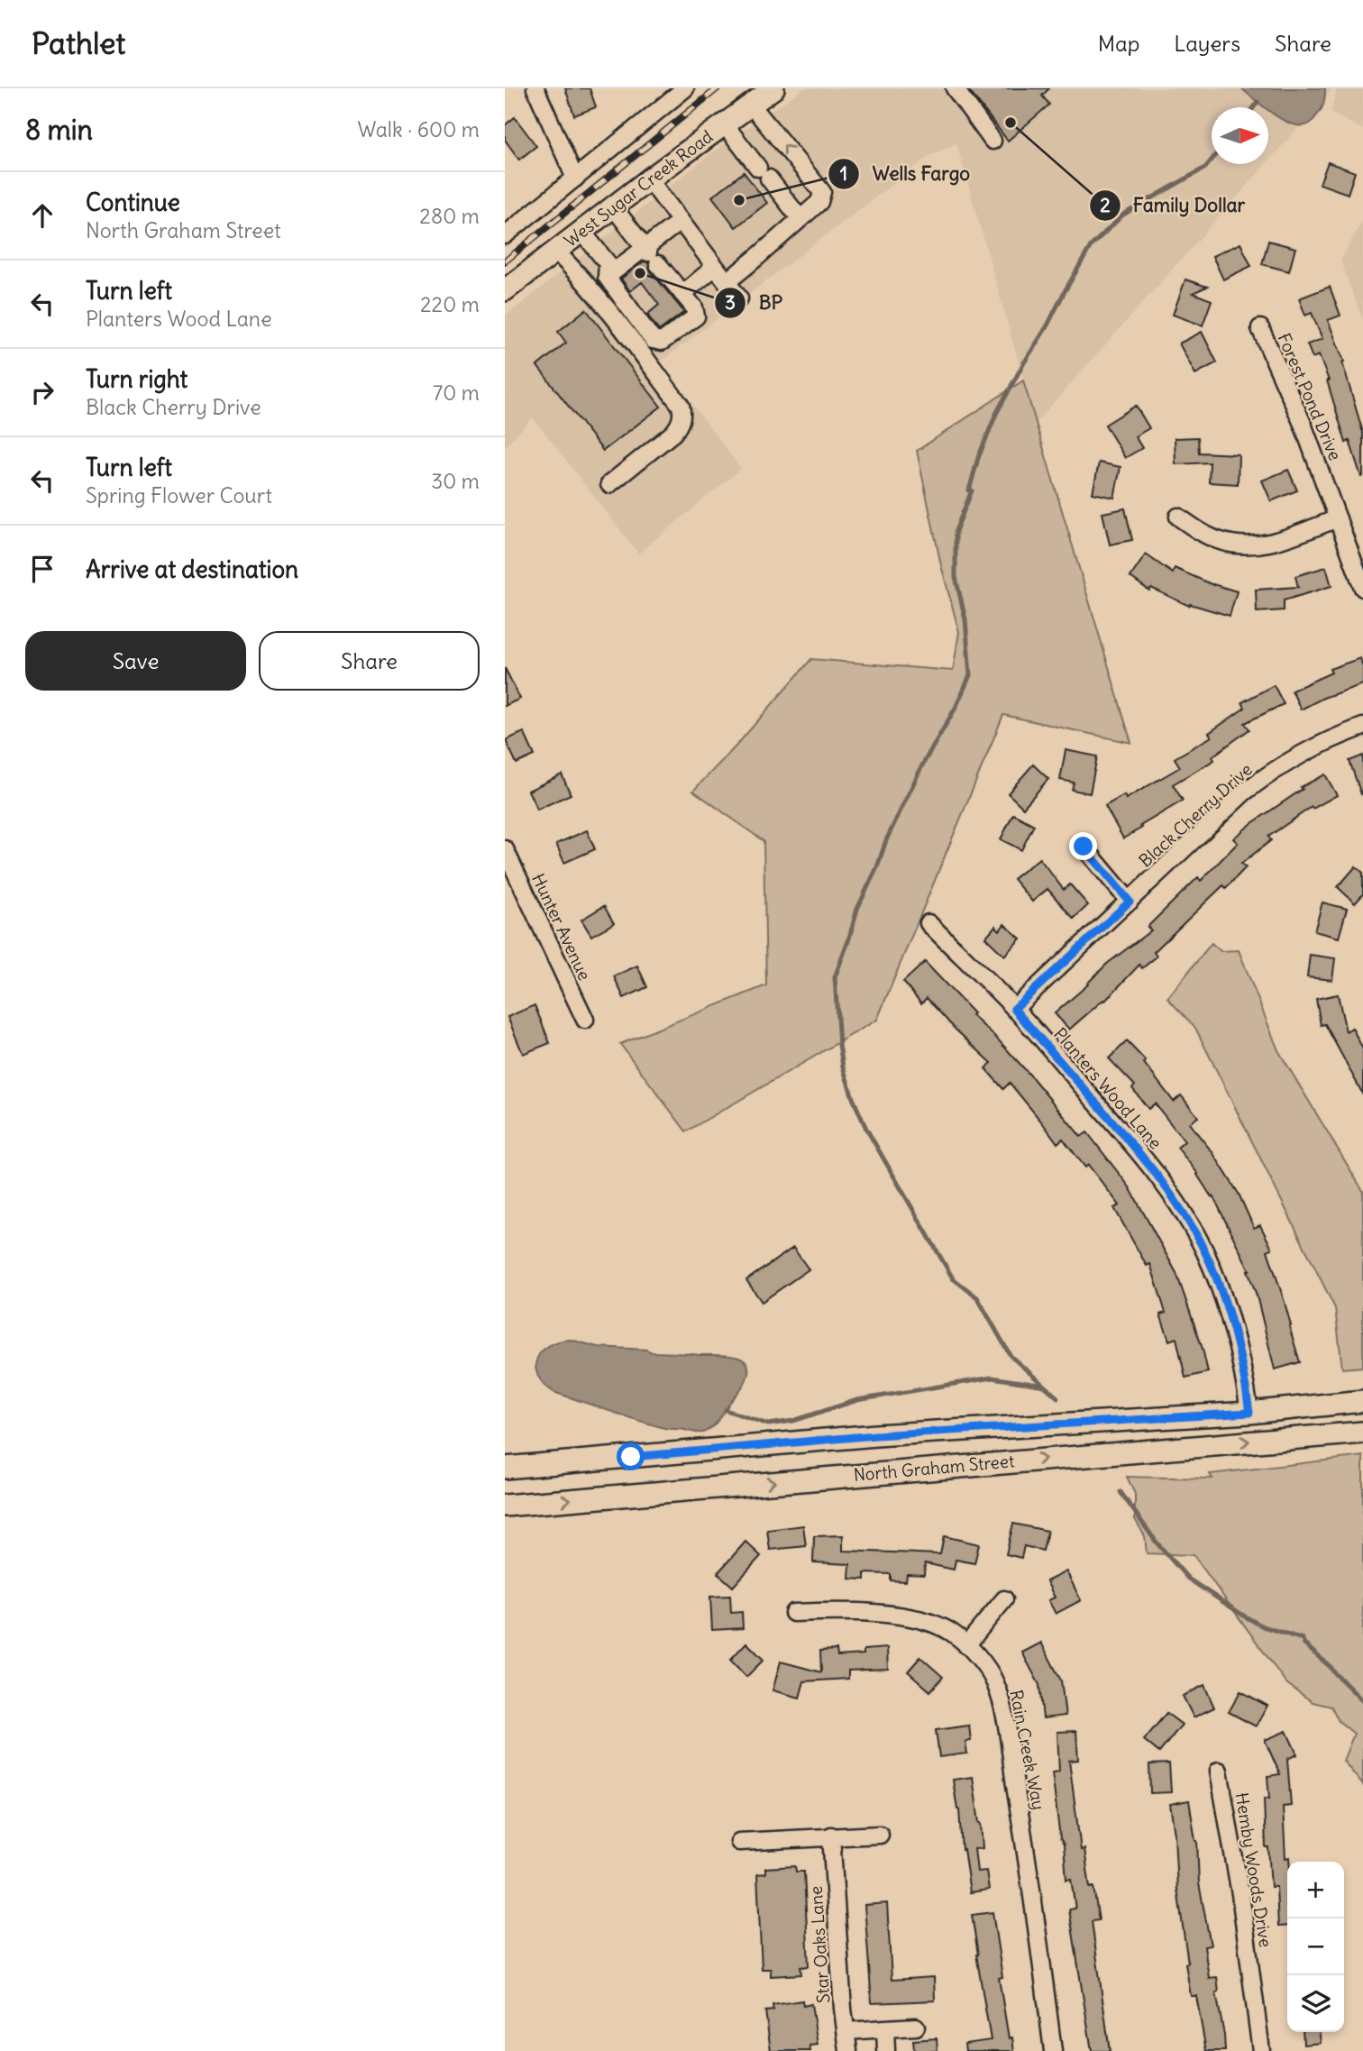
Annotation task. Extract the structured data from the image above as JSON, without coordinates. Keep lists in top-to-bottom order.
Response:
{
  "streets": {
    "main road": ["West Sugar Creek Road", "North Graham Street"],
    "street": [
      "Forest Pond Drive",
      "Black Cherry Drive",
      "Hunter Avenue",
      "Planters Wood Lane",
      "Rain Creek Way",
      "Hemby Woods Drive",
      "Star Oaks Lane"
    ]
  },
  "crossings": [
    ["Black Cherry Drive", "Planters Wood Lane"],
    ["Planters Wood Lane", "North Graham Street"]
  ],
  "places": ["Family Dollar", "Wells Fargo", "BP"],
  "north": "right",
  "page": {
    "header": "Pathlet",
    "nav": ["Map", "Layers", "Share"],
    "heading": ["8 min", "Walk · 600 m"],
    "list": [
      ["Continue", "North Graham Street", "280 m"],
      ["Turn left", "Planters Wood Lane", "220 m"],
      ["Turn right", "Black Cherry Drive", "70 m"],
      ["Turn left", "Spring Flower Court", "30 m"],
      "Arrive at destination"
    ],
    "buttons": ["Save", "Share"],
    "map_buttons": ["+", "−"]
  }
}
